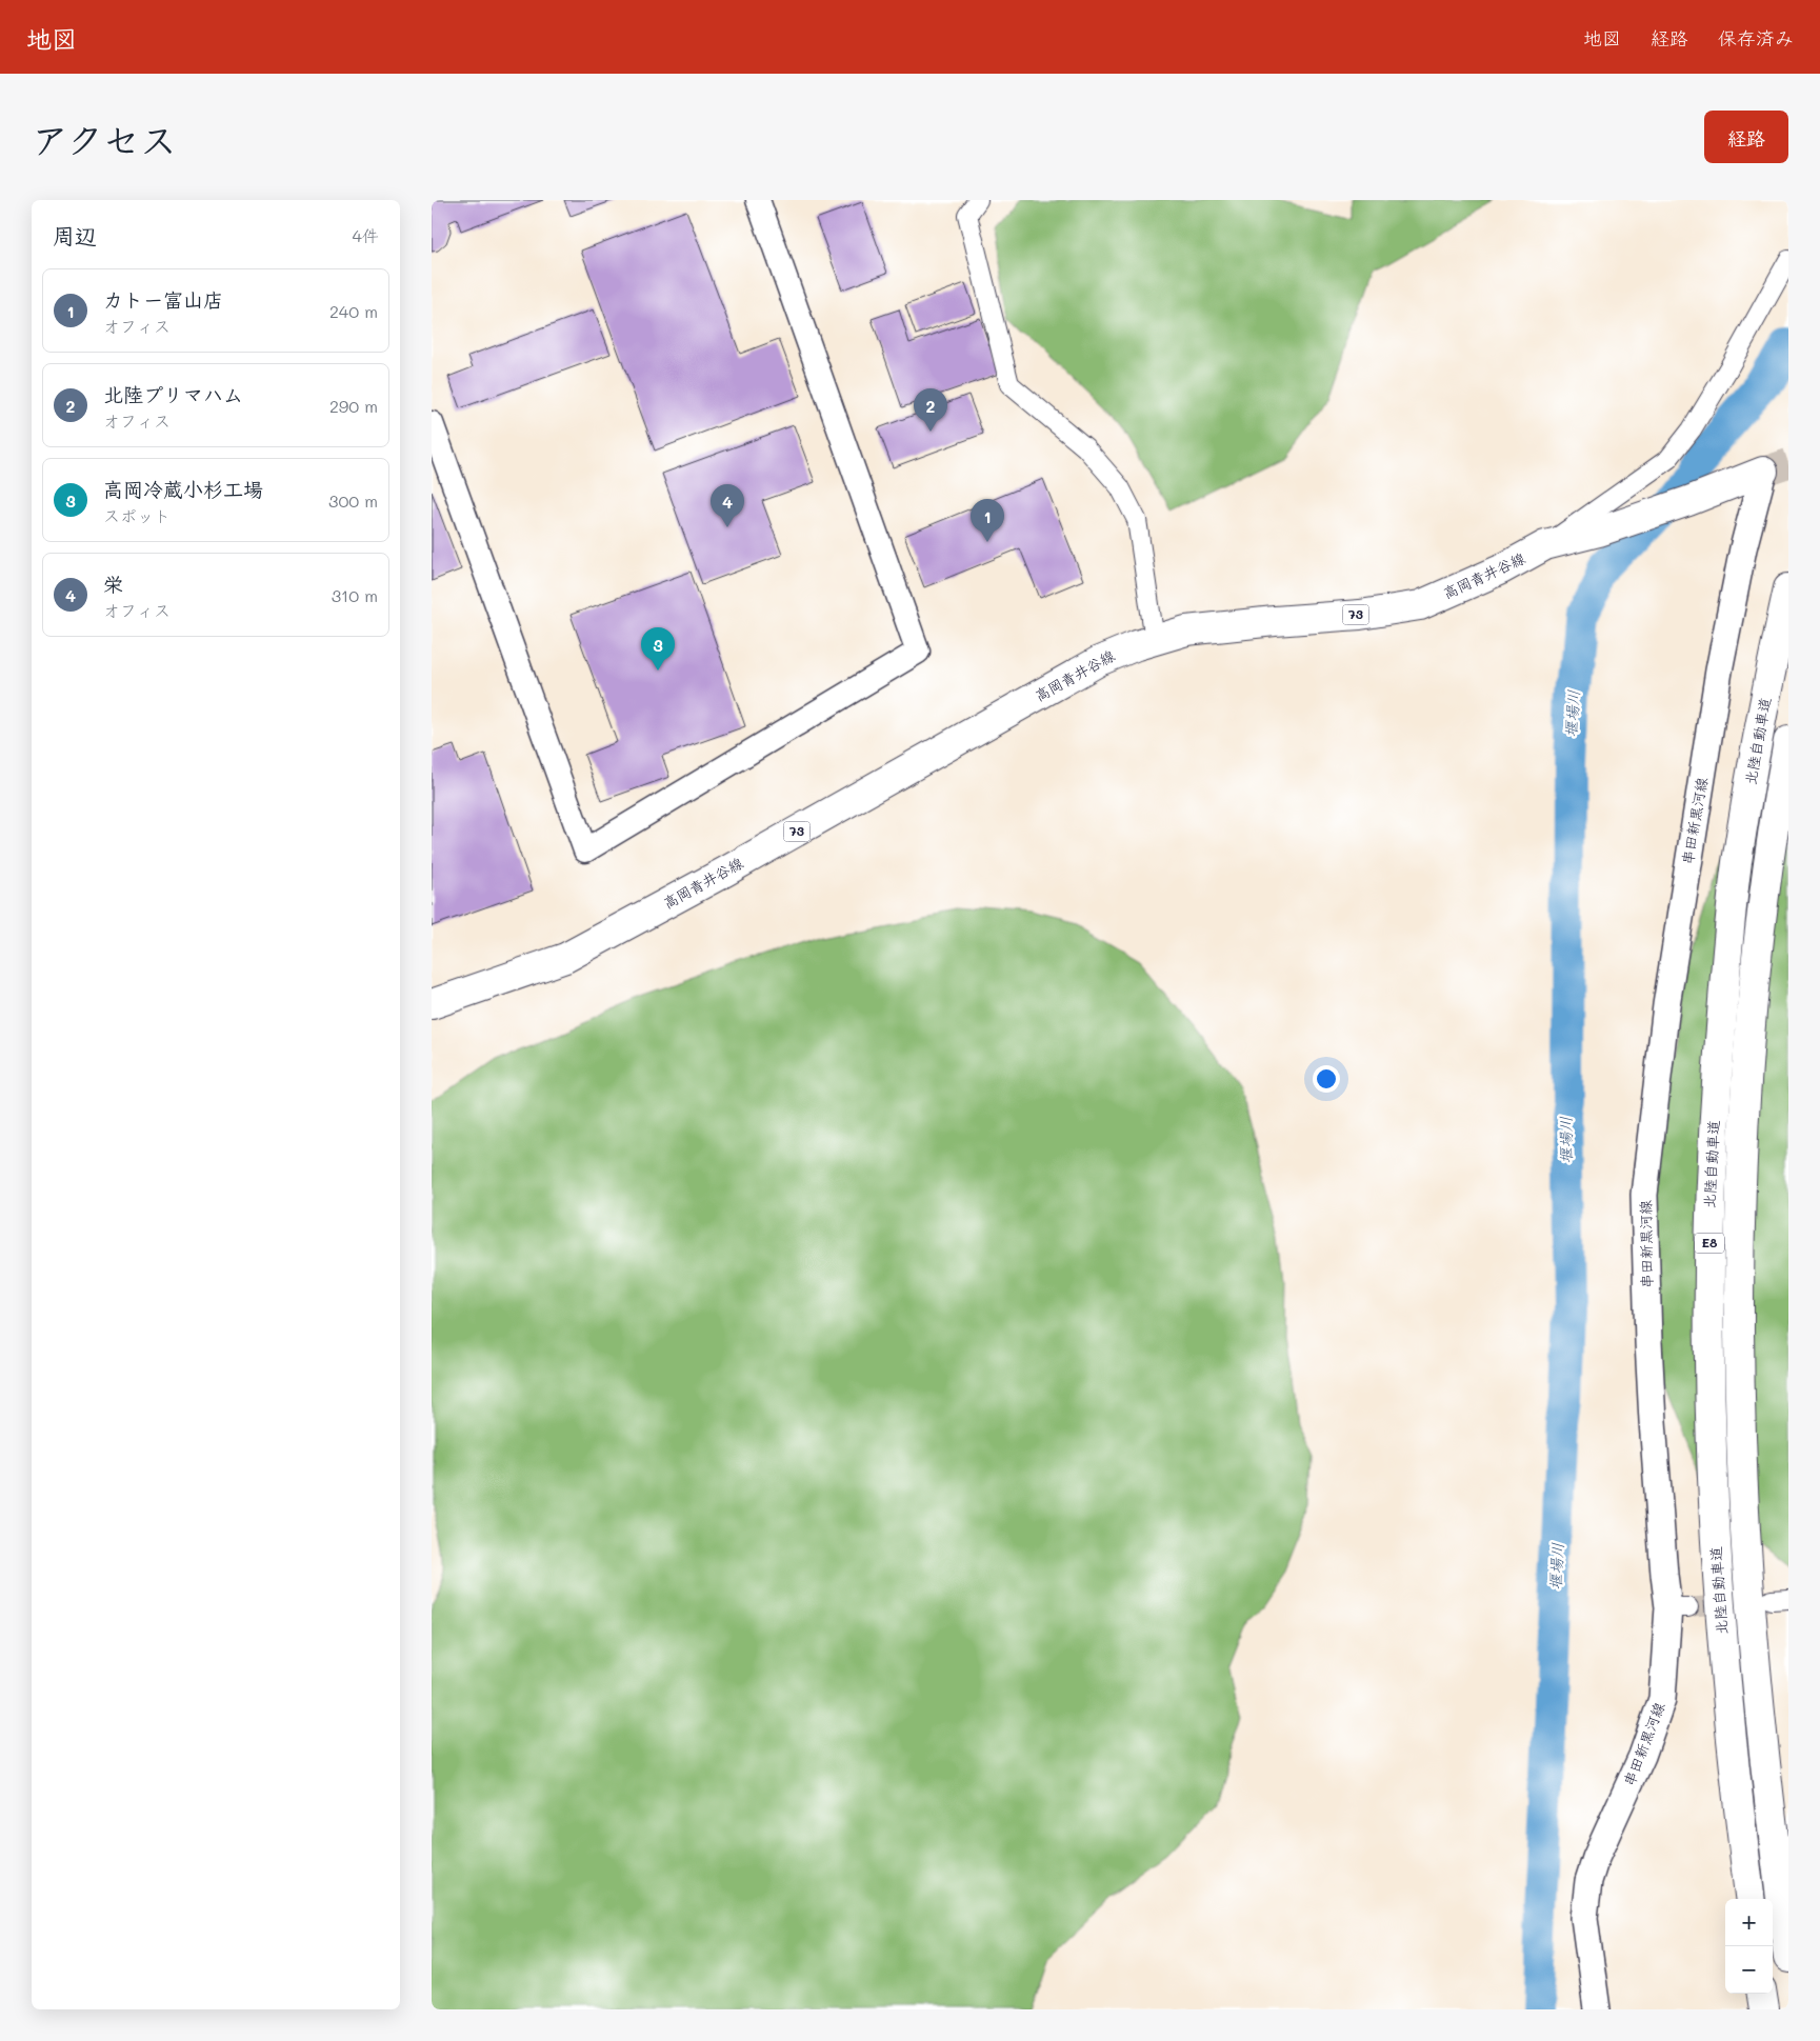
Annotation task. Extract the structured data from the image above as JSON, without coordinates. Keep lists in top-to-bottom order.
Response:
{
  "streets": {
    "main road": [
      "高岡青井谷線",
      "73",
      "北陸自動車道",
      "串田新黒河線",
      "E8"
    ]
  },
  "crossings": [
    ["高岡青井谷線", "串田新黒河線"]
  ],
  "water": ["堰場川"],
  "page": {
    "header": "地図",
    "nav": ["地図", "経路", "保存済み"],
    "title": "アクセス",
    "buttons": "経路",
    "heading": ["周辺", "4件"],
    "list": [
      {
        "mark": "1",
        "name": "カトー富山店",
        "note": "オフィス",
        "value": "240 m"
      },
      {
        "mark": "2",
        "name": "北陸プリマハム",
        "note": "オフィス",
        "value": "290 m"
      },
      {
        "mark": "3",
        "name": "高岡冷蔵小杉工場",
        "note": "スポット",
        "value": "300 m"
      },
      {
        "mark": "4",
        "name": "栄",
        "note": "オフィス",
        "value": "310 m"
      }
    ],
    "pins": [
      "2",
      "4",
      "1",
      "3"
    ],
    "map_buttons": ["+", "−"]
  }
}
